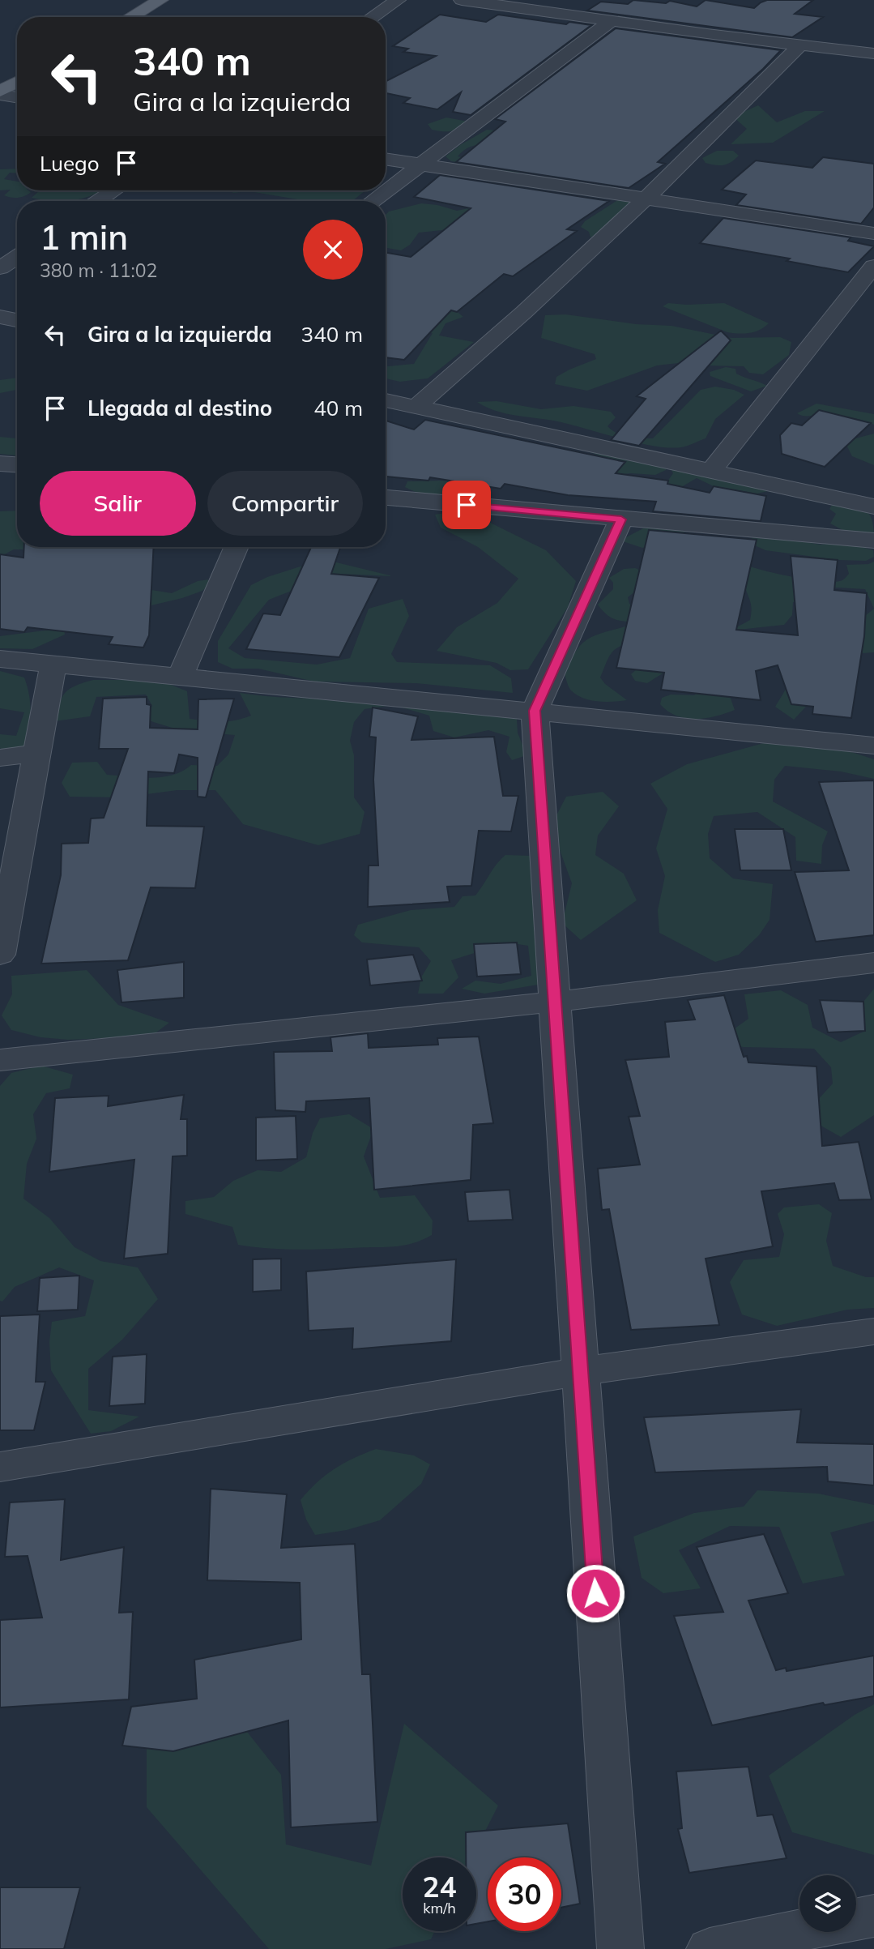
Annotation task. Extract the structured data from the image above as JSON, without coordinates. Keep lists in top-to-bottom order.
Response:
{
  "page": {
    "turn": ["340 m", "Gira a la izquierda"],
    "then": "Luego",
    "heading": ["1 min", "380 m · 11:02"],
    "list": [
      {
        "name": "Gira a la izquierda",
        "value": "340 m"
      },
      {
        "name": "Llegada al destino",
        "value": "40 m"
      }
    ],
    "buttons": ["Salir", "Compartir"],
    "speed": "24 km/h",
    "limit": "30"
  }
}
